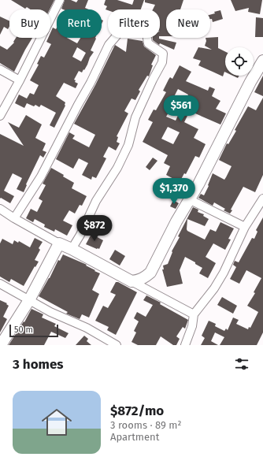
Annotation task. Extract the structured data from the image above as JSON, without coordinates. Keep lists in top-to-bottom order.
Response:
{
  "scale_bar": "50 m",
  "page": {
    "chip": [
      "Buy",
      "Rent",
      "Filters",
      "New"
    ],
    "price": ["$561", "$1,370", "$872"],
    "scale": "50 m",
    "heading": "3 homes",
    "list": [
      {
        "name": "$872/mo",
        "note": "3 rooms · 89 m² · Apartment"
      }
    ]
  }
}
